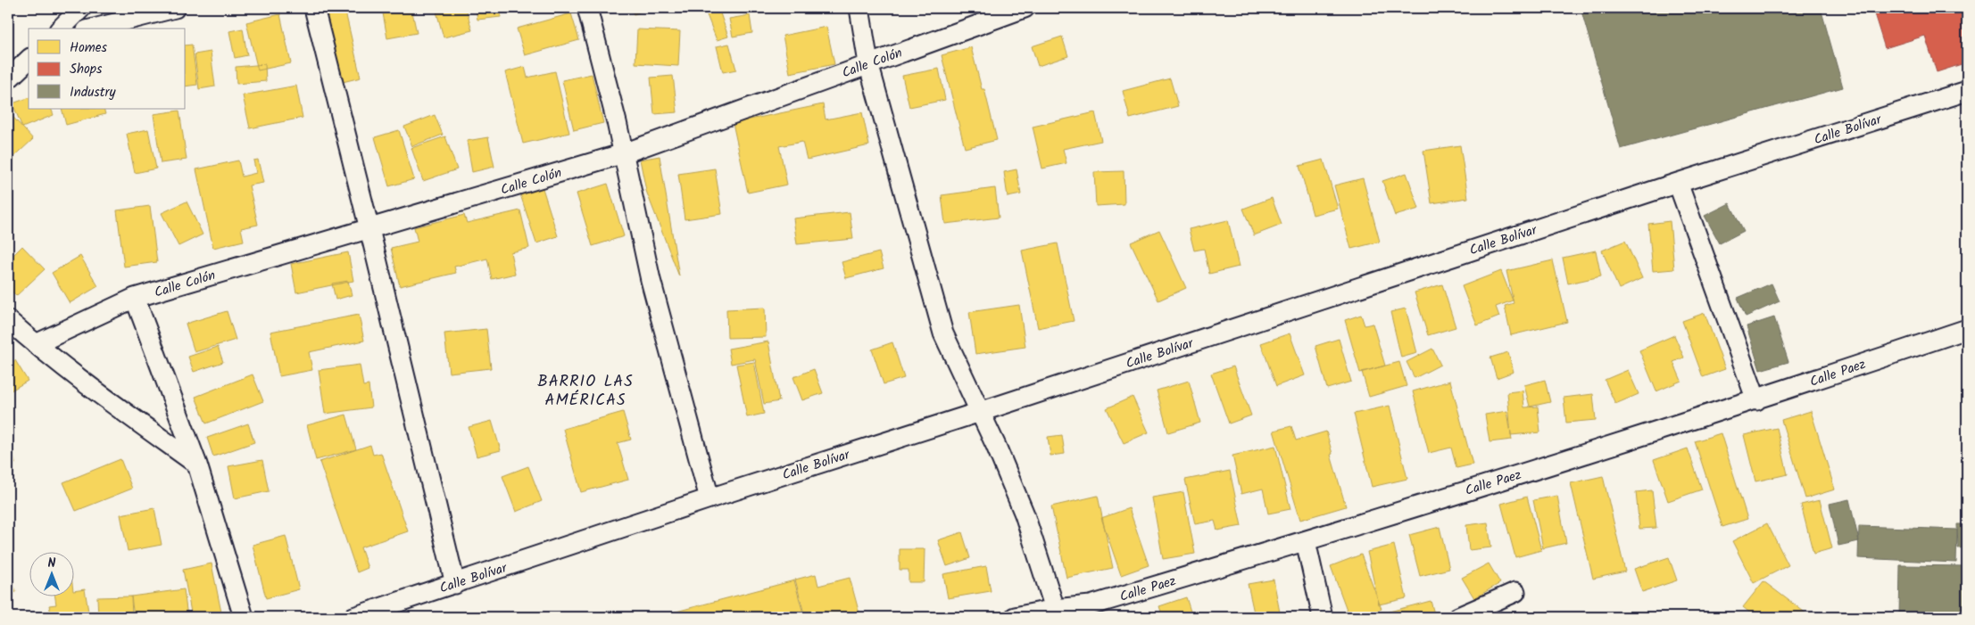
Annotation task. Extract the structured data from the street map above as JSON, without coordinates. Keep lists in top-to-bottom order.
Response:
{
  "streets": {
    "street": ["Calle Colón", "Calle Bolívar", "Calle Paez"]
  },
  "districts": ["BARRIO LAS AMÉRICAS"],
  "legend": ["Homes", "Shops", "Industry"],
  "north": "top"
}
